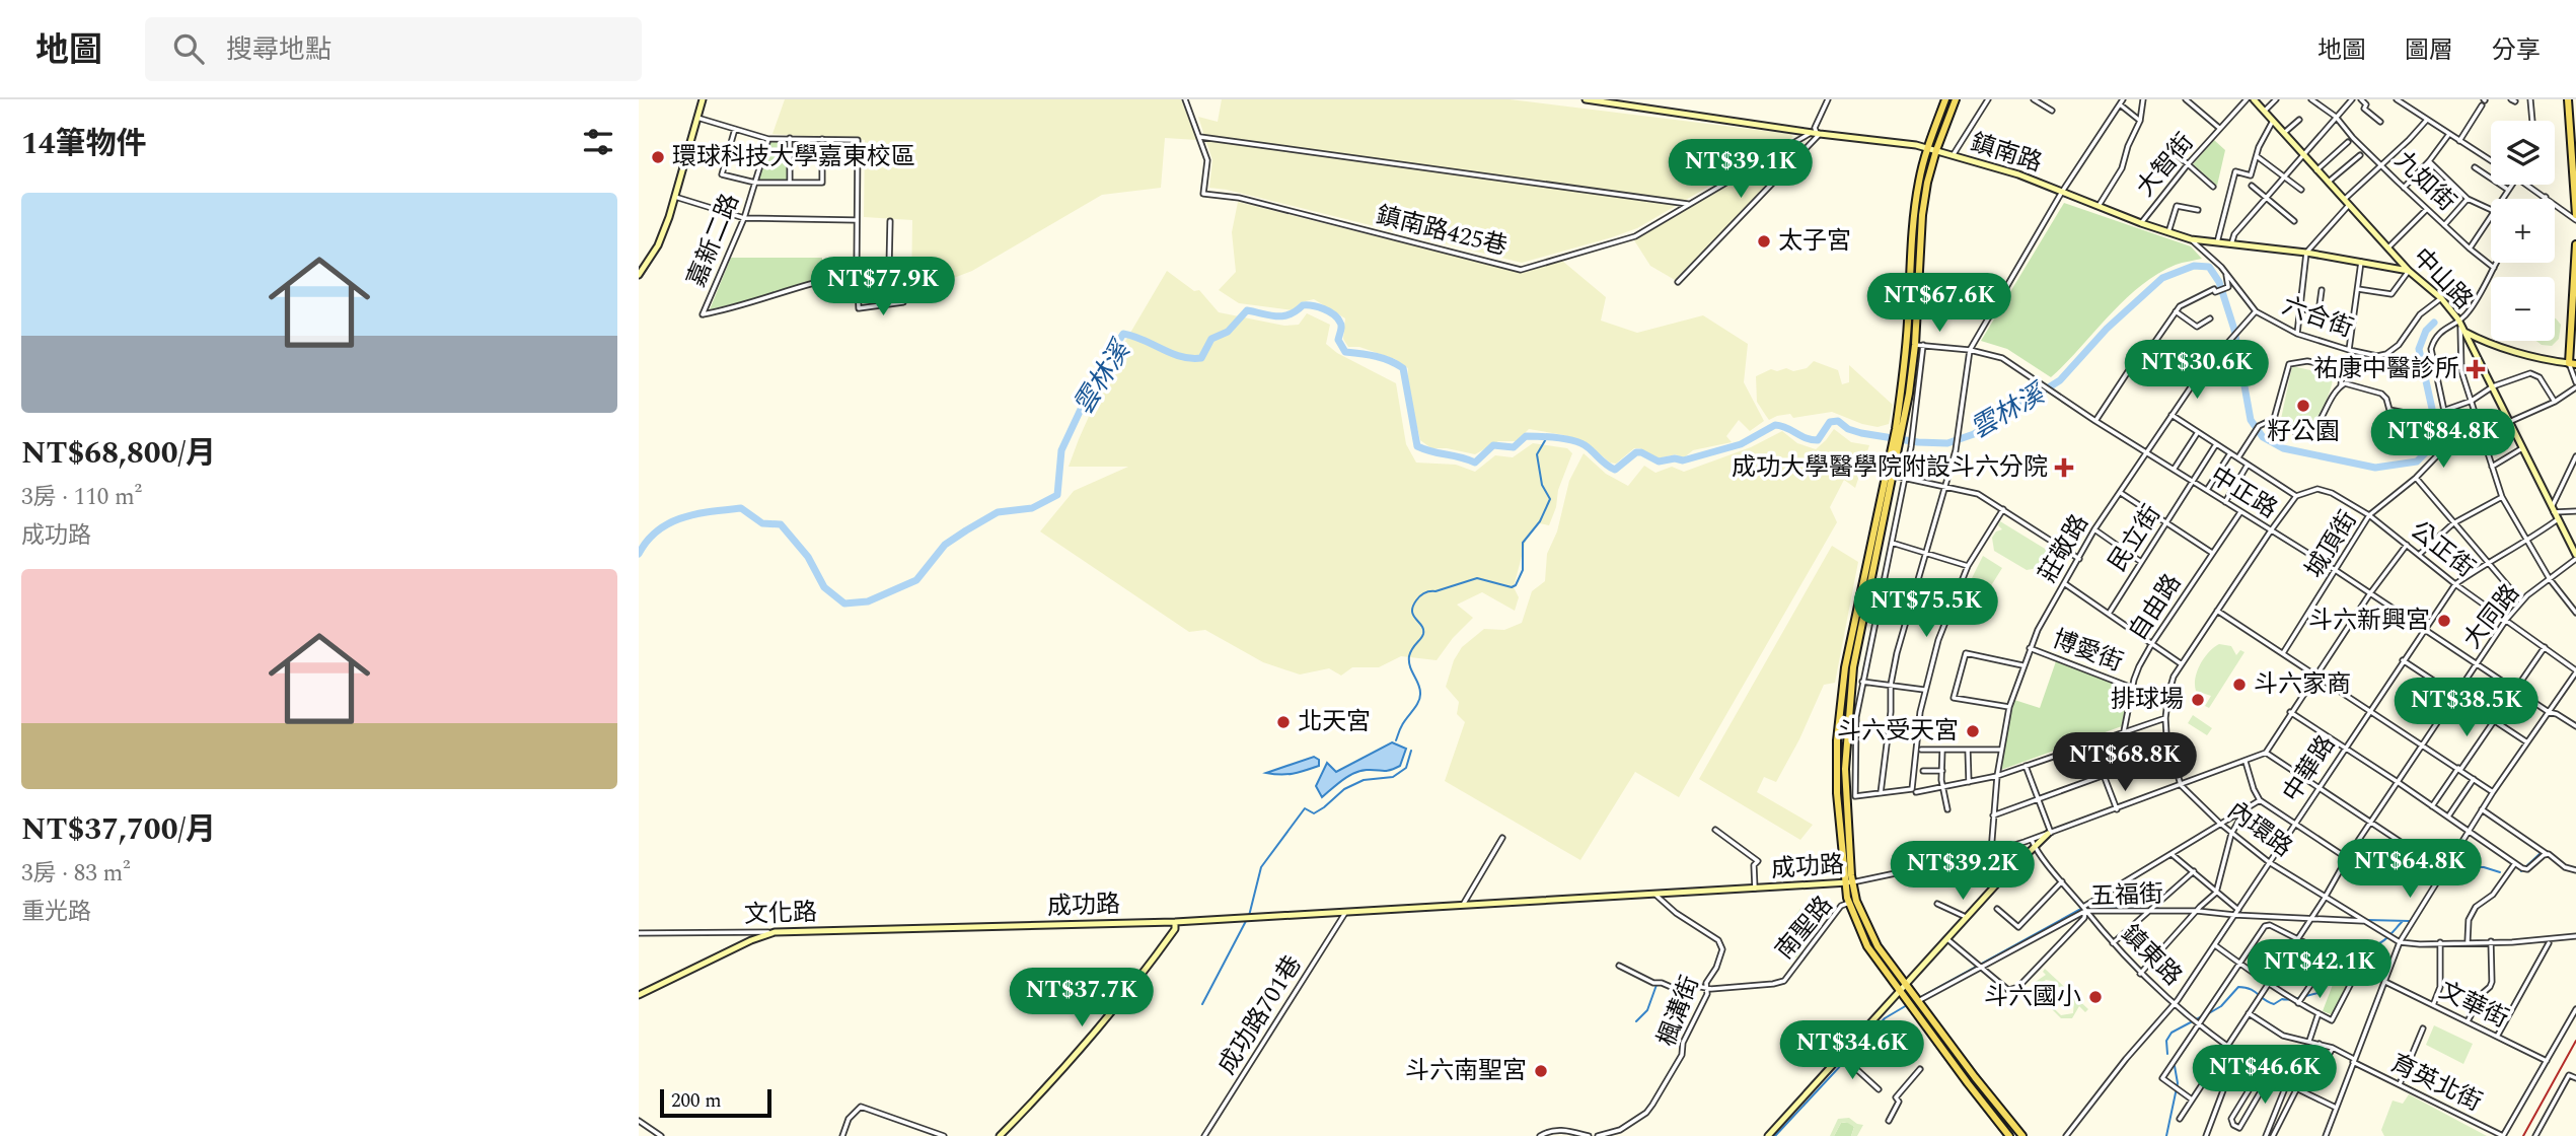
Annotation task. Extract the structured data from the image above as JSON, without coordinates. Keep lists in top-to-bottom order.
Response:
{
  "streets": {
    "street": [
      "鎮南路",
      "大智街",
      "九如街",
      "鎮南路425巷",
      "嘉新二路",
      "中山路",
      "六合街",
      "中正路",
      "民立街",
      "城頂街",
      "莊敬路",
      "公正街",
      "自由路",
      "大同路",
      "博愛街",
      "中華路",
      "內環路",
      "成功路",
      "五福街",
      "文化路",
      "南聖路",
      "鎮東路",
      "文華街",
      "楓溝街",
      "成功路701巷",
      "育英北街"
    ]
  },
  "crossings": [
    ["鎮南路", "大智街"],
    ["鎮南路", "鎮南路425巷"],
    ["鎮南路", "中山路"],
    ["鎮南路", "六合街"],
    ["九如街", "城頂街"],
    ["中山路", "六合街"],
    ["中山路", "城頂街"],
    ["中山路", "大同路"],
    ["中山路", "中華路"],
    ["六合街", "莊敬路"],
    ["中正路", "民立街"],
    ["中正路", "城頂街"],
    ["中正路", "莊敬路"],
    ["中正路", "自由路"],
    ["中正路", "大同路"],
    ["中正路", "中華路"],
    ["城頂街", "公正街"],
    ["莊敬路", "博愛街"],
    ["莊敬路", "成功路"],
    ["公正街", "大同路"],
    ["公正街", "中華路"],
    ["自由路", "博愛街"],
    ["大同路", "內環路"],
    ["大同路", "五福街"],
    ["大同路", "鎮東路"],
    ["大同路", "育英北街"],
    ["中華路", "內環路"],
    ["中華路", "五福街"],
    ["中華路", "鎮東路"],
    ["內環路", "五福街"],
    ["成功路", "文化路"],
    ["成功路", "鎮東路"],
    ["成功路", "楓溝街"],
    ["成功路", "成功路701巷"],
    ["五福街", "鎮東路"],
    ["南聖路", "楓溝街"]
  ],
  "water": ["雲林溪"],
  "places": {
    "other": [
      "環球科技大學嘉東校區",
      "太子宮",
      "籽公園",
      "斗六新興宮",
      "斗六家商",
      "排球場",
      "北天宮",
      "斗六受天宮",
      "斗六國小",
      "斗六南聖宮"
    ],
    "health": ["祐康中醫診所", "成功大學醫學院附設斗六分院"]
  },
  "scale_bar": "200 m",
  "page": {
    "header": "地圖",
    "search": "搜尋地點",
    "nav": ["地圖", "圖層", "分享"],
    "heading": "14筆物件",
    "map_buttons": ["+", "−"],
    "price": [
      "NT$39.1K",
      "NT$77.9K",
      "NT$67.6K",
      "NT$30.6K",
      "NT$84.8K",
      "NT$75.5K",
      "NT$38.5K",
      "NT$68.8K",
      "NT$64.8K",
      "NT$39.2K",
      "NT$42.1K",
      "NT$37.7K",
      "NT$34.6K",
      "NT$46.6K"
    ],
    "list": [
      {
        "name": "NT$68,800/月",
        "note": "3房 · 110 m² · 成功路"
      },
      {
        "name": "NT$37,700/月",
        "note": "3房 · 83 m² · 重光路"
      }
    ],
    "scale": "200 m"
  }
}
